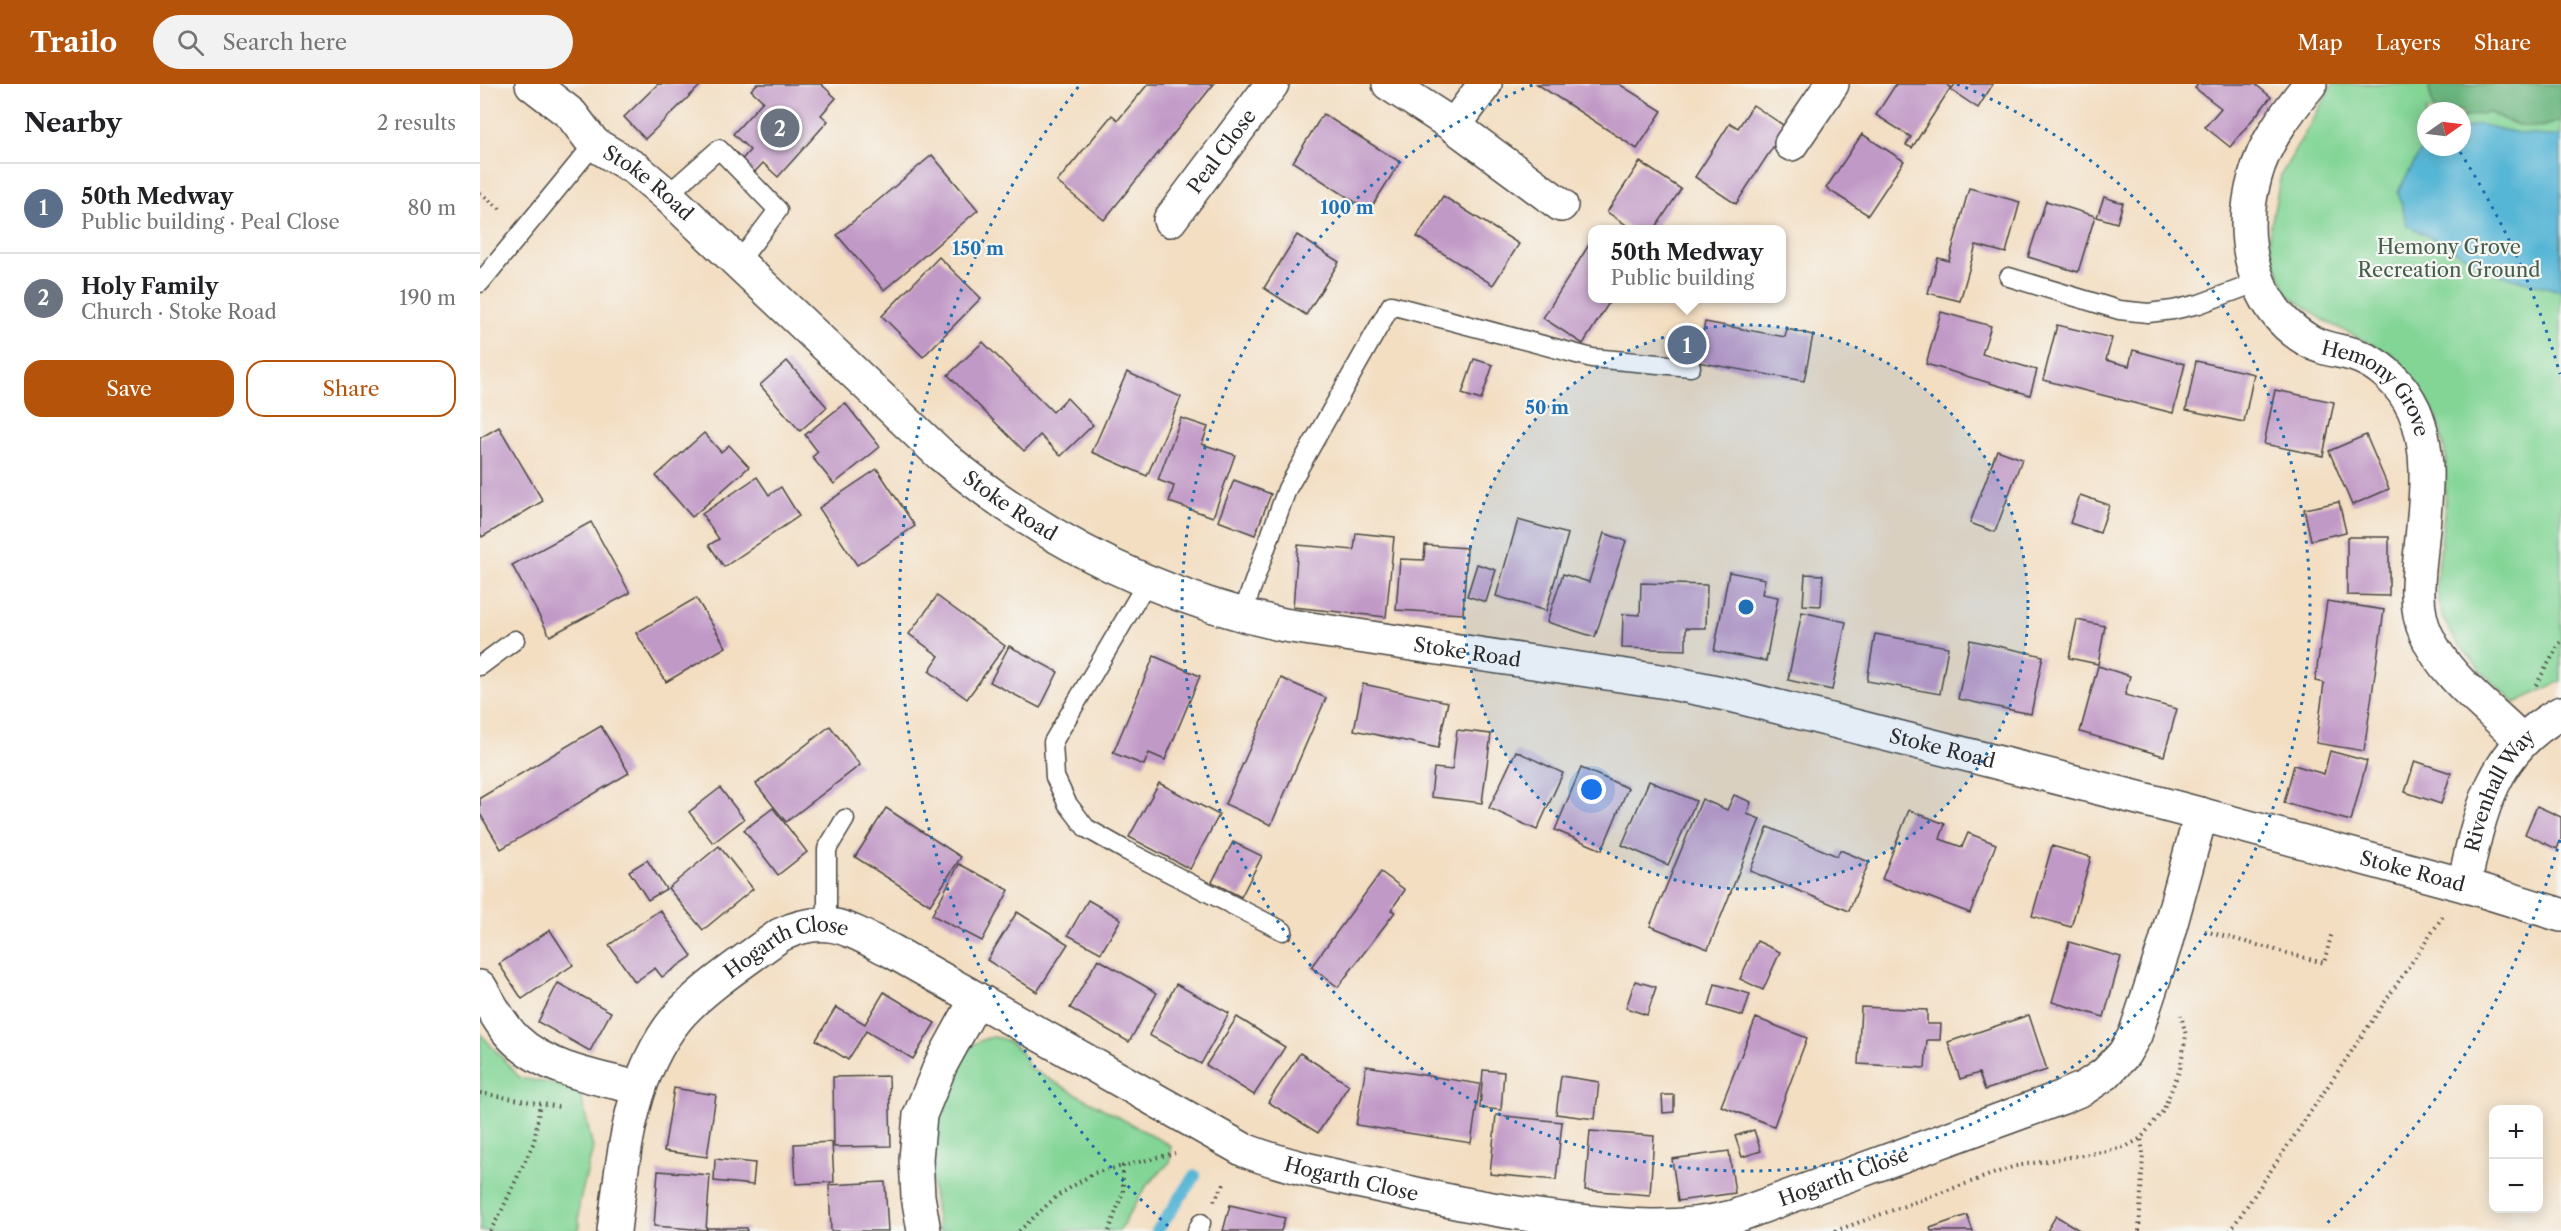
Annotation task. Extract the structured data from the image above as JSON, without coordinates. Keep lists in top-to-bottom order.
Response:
{
  "streets": {
    "street": [
      "Peal Close",
      "Stoke Road",
      "Hemony Grove",
      "Rivenhall Way",
      "Hogarth Close"
    ]
  },
  "crossings": [
    ["Stoke Road", "Rivenhall Way"],
    ["Stoke Road", "Hogarth Close"],
    ["Hemony Grove", "Rivenhall Way"]
  ],
  "parks": ["Hemony Grove Recreation Ground"],
  "north": "right",
  "page": {
    "header": "Trailo",
    "search": "Search here",
    "nav": ["Map", "Layers", "Share"],
    "heading": ["Nearby", "2 results"],
    "pins": ["2", "1"],
    "list": [
      {
        "mark": "1",
        "name": "50th Medway",
        "note": "Public building · Peal Close",
        "value": "80 m"
      },
      {
        "mark": "2",
        "name": "Holy Family",
        "note": "Church · Stoke Road",
        "value": "190 m"
      }
    ],
    "popup": ["50th Medway", "Public building"],
    "buttons": ["Save", "Share"],
    "map_buttons": ["+", "−"]
  },
  "rings": ["100 m", "150 m", "50 m"]
}
